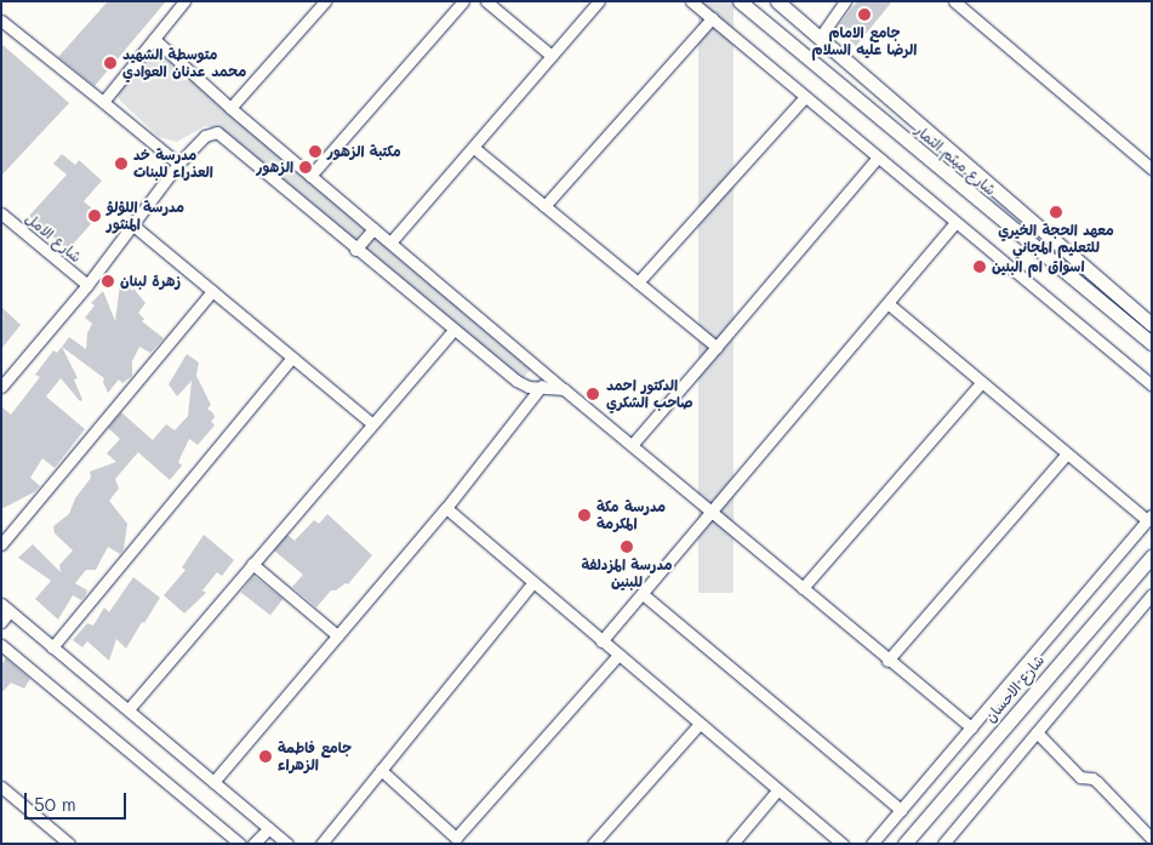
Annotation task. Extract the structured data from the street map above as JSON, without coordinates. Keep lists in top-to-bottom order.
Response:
{
  "streets": {
    "street": ["شارع ميثم التمار", "شارع الامل", "شارع الاحسان"]
  },
  "places": [
    "جامع الامام الرضا عليه السلام",
    "متوسطة الشهيد محمد عدنان العوادي",
    "مكتبة الزهور",
    "مدرسة خد العذراء للبنات",
    "الزهور",
    "معهد الحجة الخيري للتعليم المجاني",
    "مدرسة اللؤلؤ المنثور",
    "اسواق ام البنين",
    "زهرة لبنان",
    "الدكتور احمد صاحب الشكري",
    "مدرسة مكة المكرمة",
    "مدرسة المزدلفة للبنين",
    "جامع فاطمة الزهراء"
  ],
  "scale_bar": "50 m"
}
